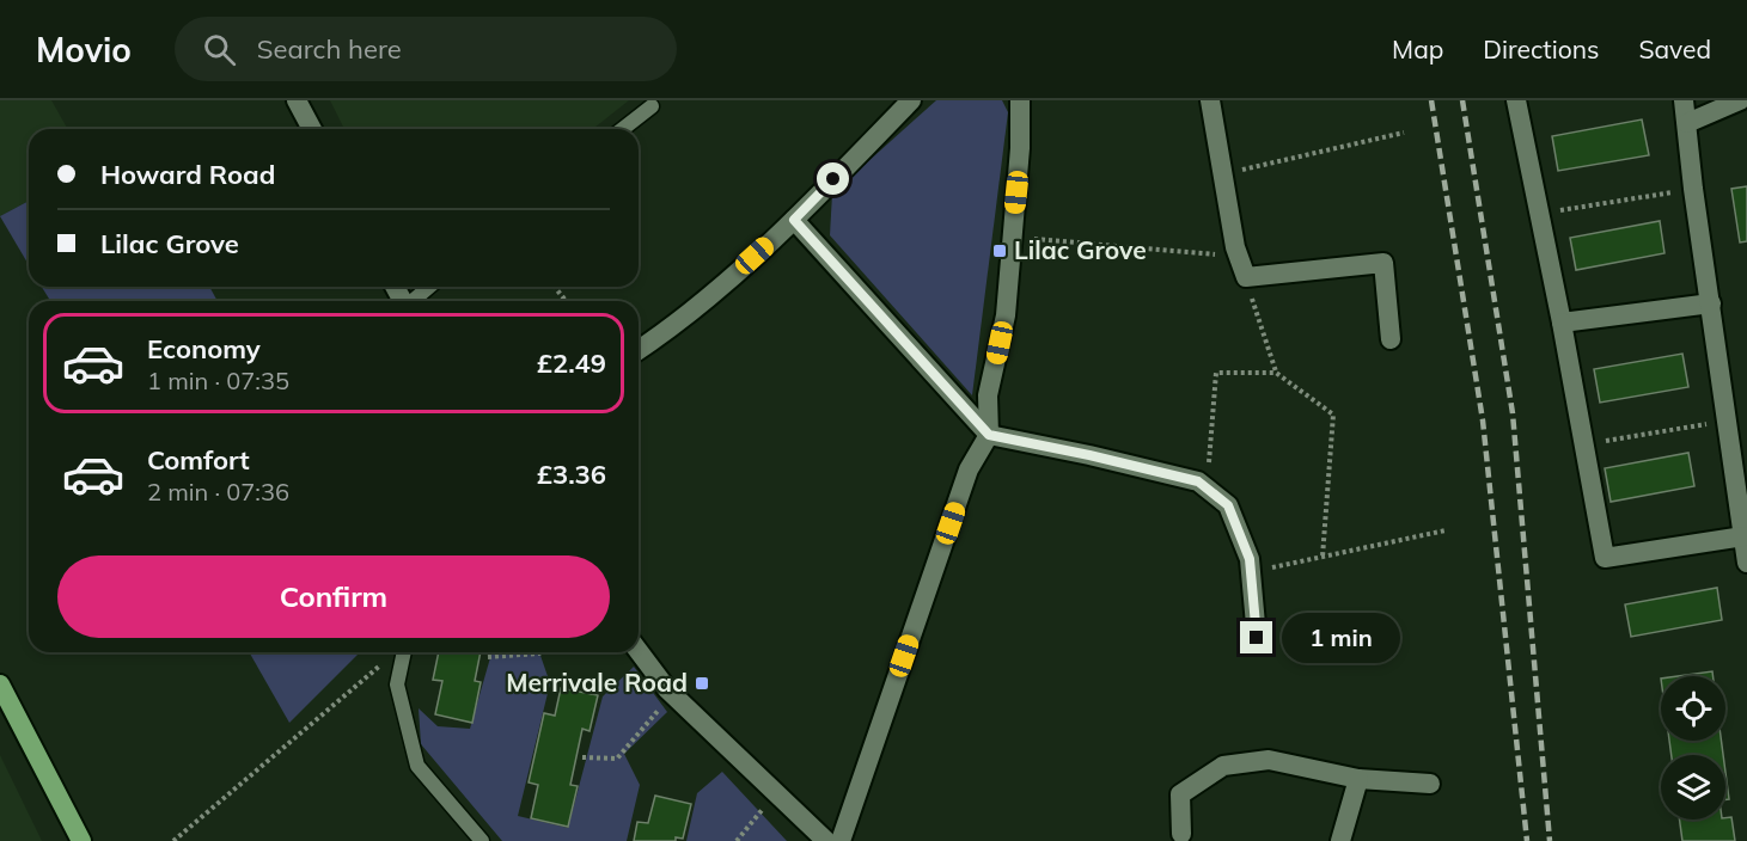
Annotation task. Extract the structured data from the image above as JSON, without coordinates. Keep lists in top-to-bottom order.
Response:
{
  "places": {
    "transit": ["Lilac Grove", "Merrivale Road"]
  },
  "page": {
    "header": "Movio",
    "search": "Search here",
    "nav": ["Map", "Directions", "Saved"],
    "banner": ["Howard Road", "Lilac Grove"],
    "list": [
      {
        "name": "Economy",
        "note": "1 min · 07:35",
        "value": "£2.49"
      },
      {
        "name": "Comfort",
        "note": "2 min · 07:36",
        "value": "£3.36"
      }
    ],
    "buttons": "Confirm",
    "bubble": "1 min"
  }
}
